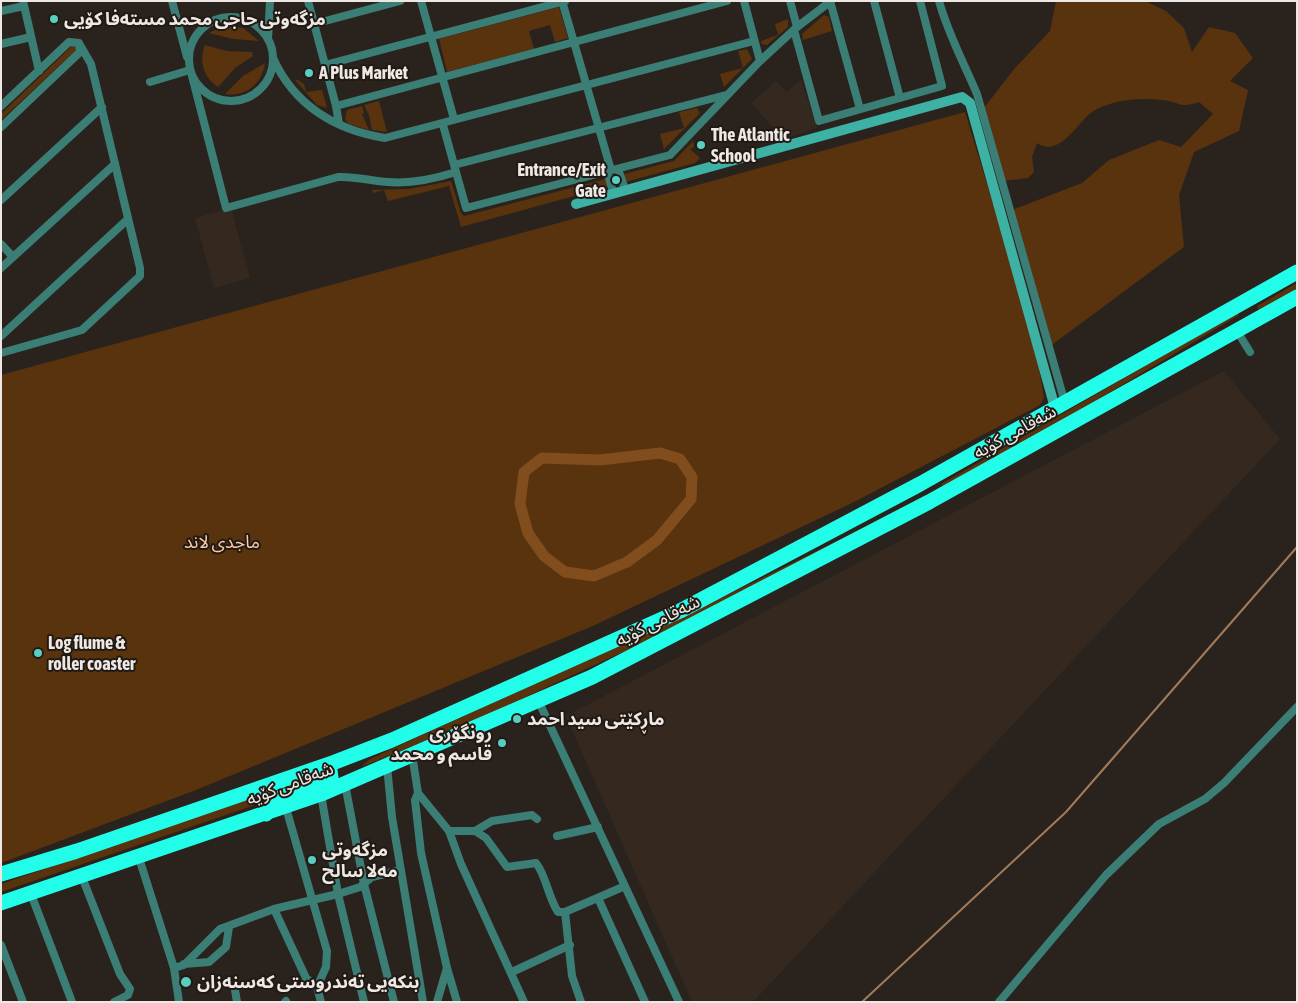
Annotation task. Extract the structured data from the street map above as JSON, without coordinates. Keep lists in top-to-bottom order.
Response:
{
  "streets": {
    "highway": ["شەقامی کۆیە"]
  },
  "parks": ["ماجدی لاند"],
  "places": [
    "مزگەوتی حاجی محمد مستەفا کۆیی",
    "A Plus Market",
    "The Atlantic School",
    "Entrance/Exit Gate",
    "Log flume & roller coaster",
    "ماڕکێتی سید احمد",
    "رونگۆری قاسم و محمد",
    "مزگەوتی مەلا سالح",
    "بنکەیی تەندروستی کەسنەزان"
  ]
}
